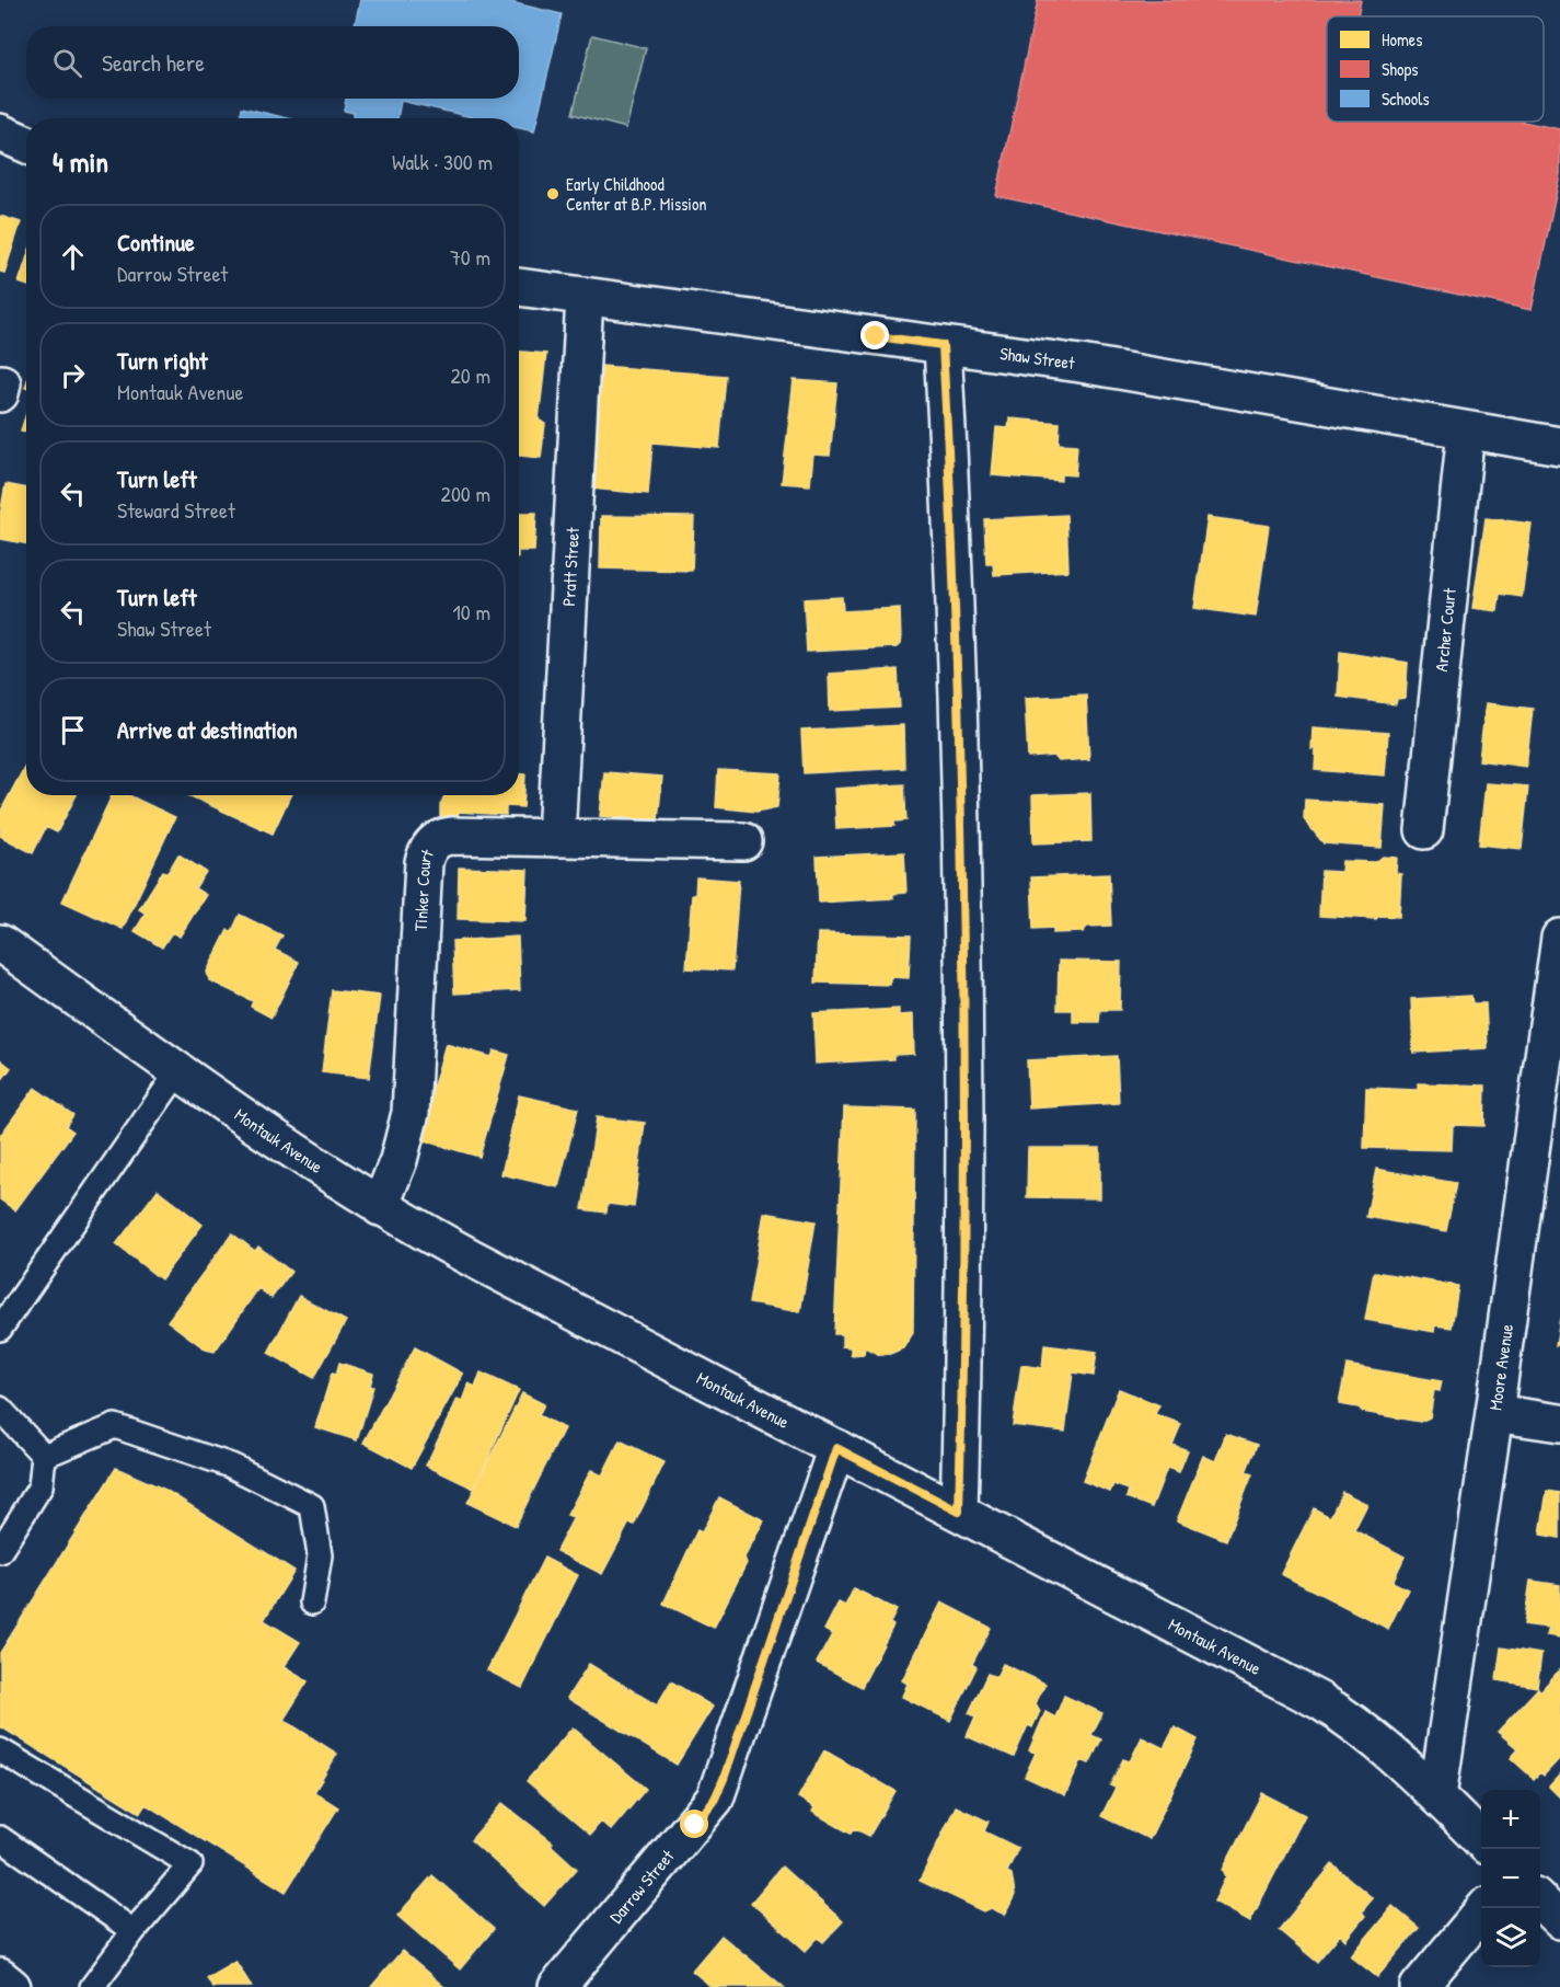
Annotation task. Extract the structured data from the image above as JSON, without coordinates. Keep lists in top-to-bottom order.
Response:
{
  "streets": {
    "street": [
      "Shaw Street",
      "Pratt Street",
      "Archer Court",
      "Tinker Court",
      "Montauk Avenue",
      "Moore Avenue",
      "Darrow Street"
    ]
  },
  "crossings": [
    ["Shaw Street", "Pratt Street"],
    ["Shaw Street", "Archer Court"],
    ["Pratt Street", "Tinker Court"],
    ["Tinker Court", "Montauk Avenue"],
    ["Montauk Avenue", "Moore Avenue"],
    ["Montauk Avenue", "Darrow Street"]
  ],
  "places": ["Early Childhood Center at B.P. Mission"],
  "legend": ["Homes", "Shops", "Schools"],
  "page": {
    "search": "Search here",
    "heading": ["4 min", "Walk · 300 m"],
    "list": [
      ["Continue", "Darrow Street", "70 m"],
      ["Turn right", "Montauk Avenue", "20 m"],
      ["Turn left", "Steward Street", "200 m"],
      ["Turn left", "Shaw Street", "10 m"],
      "Arrive at destination"
    ],
    "map_buttons": ["+", "−"]
  }
}
